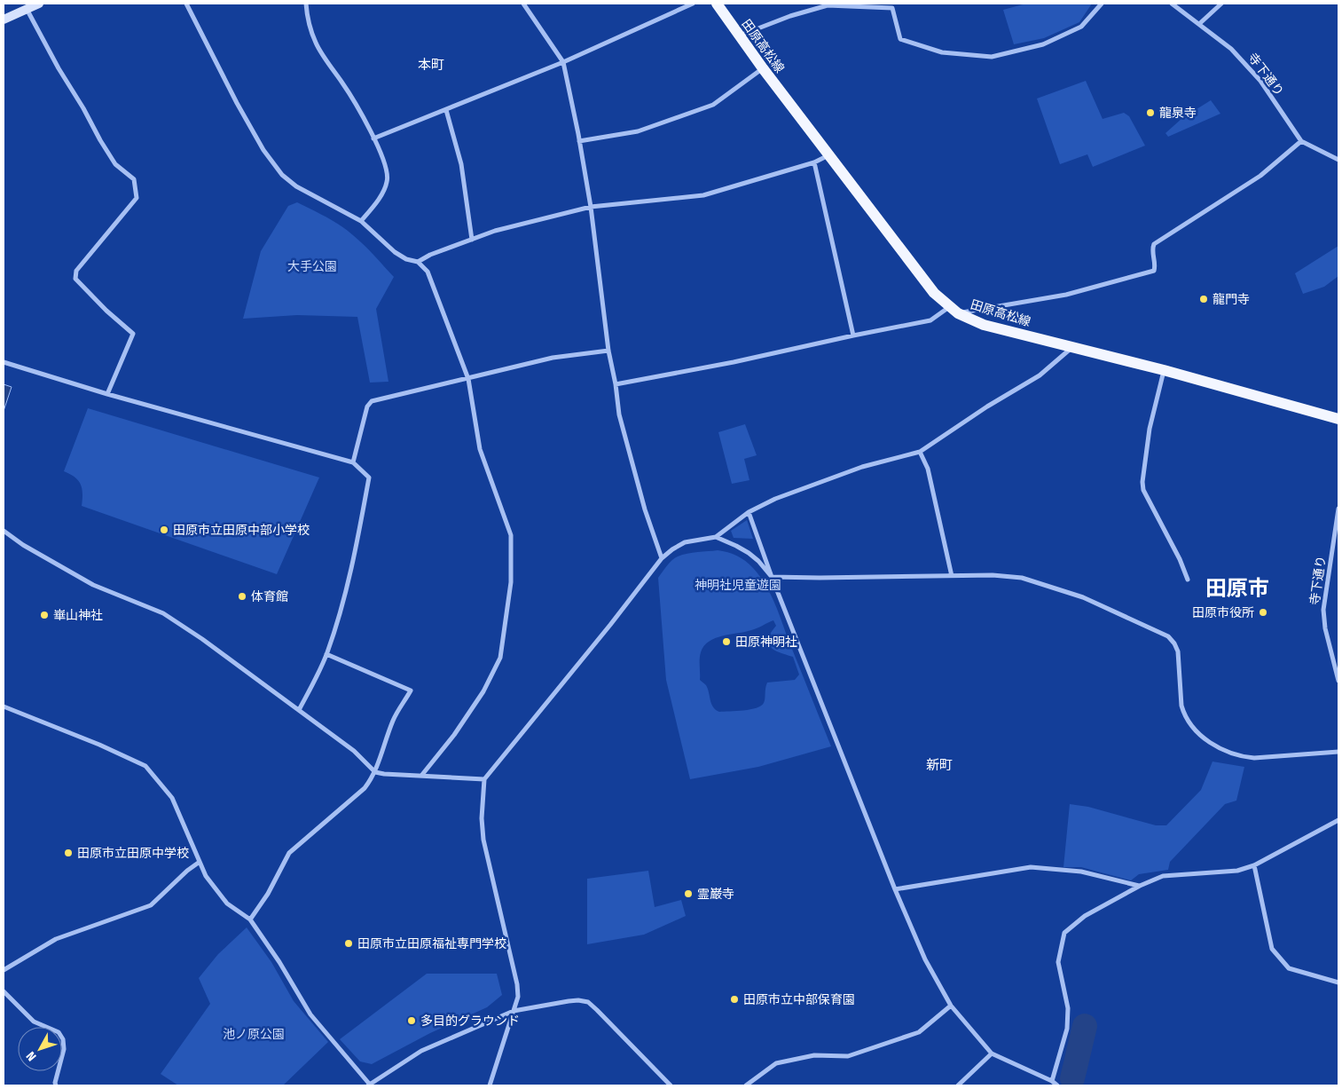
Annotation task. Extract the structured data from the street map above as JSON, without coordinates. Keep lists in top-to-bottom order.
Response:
{
  "streets": {
    "main road": ["田原高松線"],
    "street": ["寺下通り"]
  },
  "districts": ["本町", "田原市", "新町"],
  "parks": ["大手公園", "神明社児童遊園", "池ノ原公園"],
  "places": [
    "龍泉寺",
    "龍門寺",
    "田原市立田原中部小学校",
    "体育館",
    "田原市役所",
    "崋山神社",
    "田原神明社",
    "田原市立田原中学校",
    "霊巌寺",
    "田原市立田原福祉専門学校",
    "田原市立中部保育園",
    "多目的グラウンド"
  ],
  "north": "bottom left"
}
